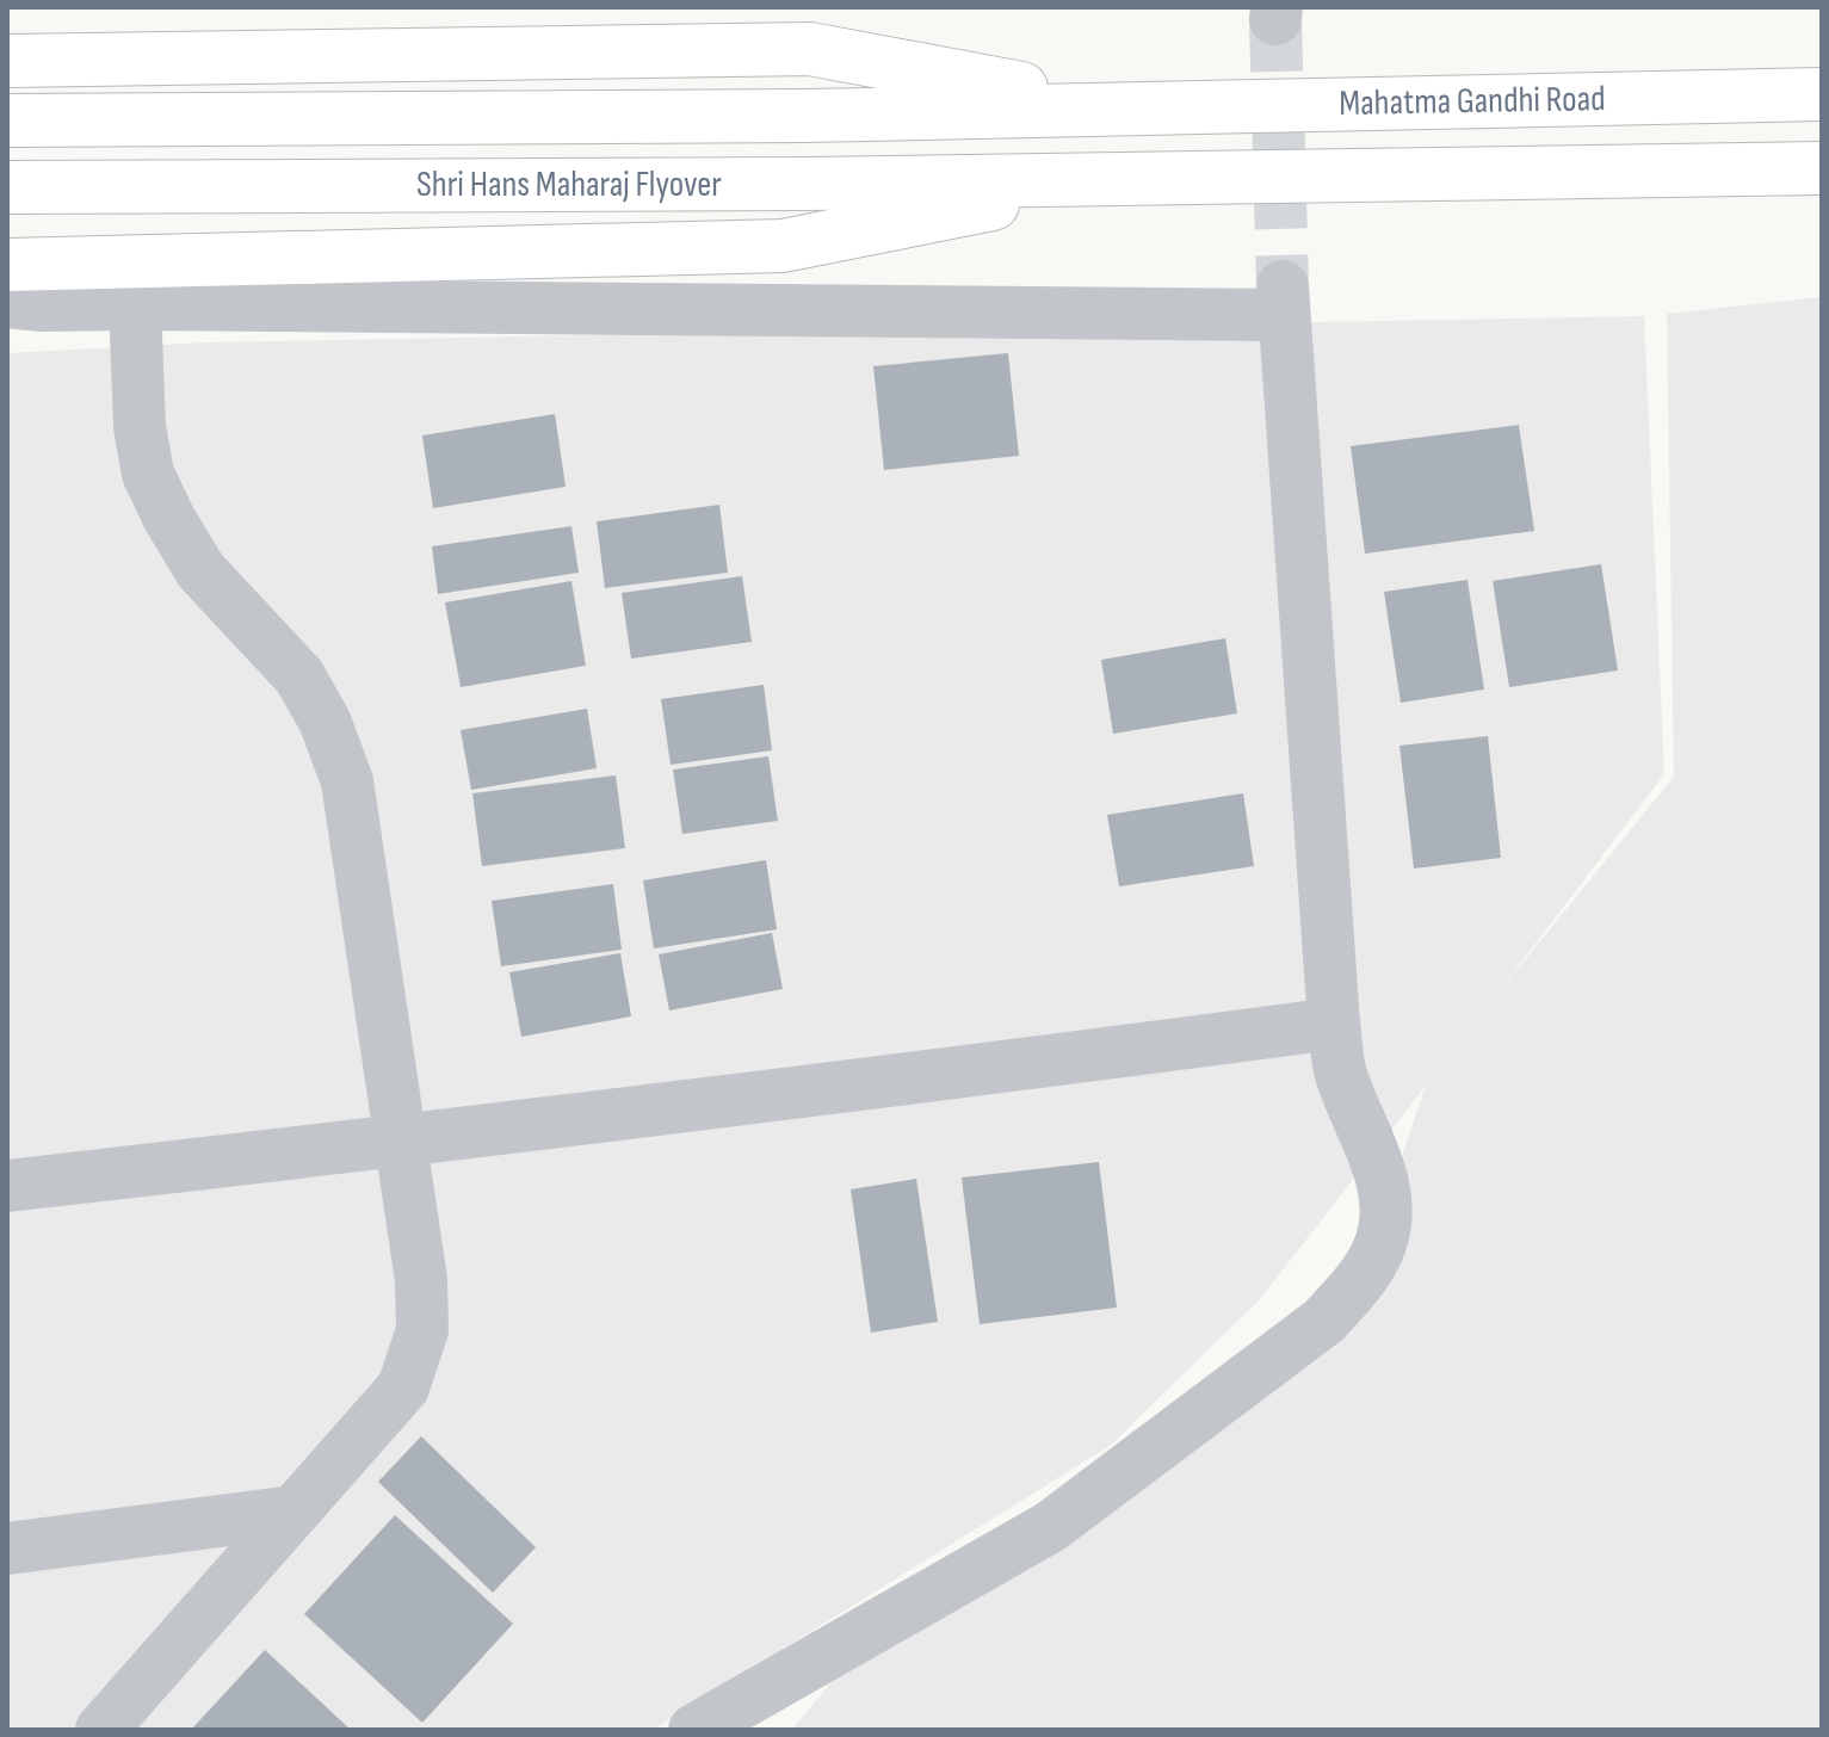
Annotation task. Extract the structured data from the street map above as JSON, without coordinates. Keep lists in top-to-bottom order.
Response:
{
  "streets": {
    "main road": ["Mahatma Gandhi Road", "Shri Hans Maharaj Flyover"]
  },
  "crossings": [
    ["Mahatma Gandhi Road", "Shri Hans Maharaj Flyover"]
  ]
}
